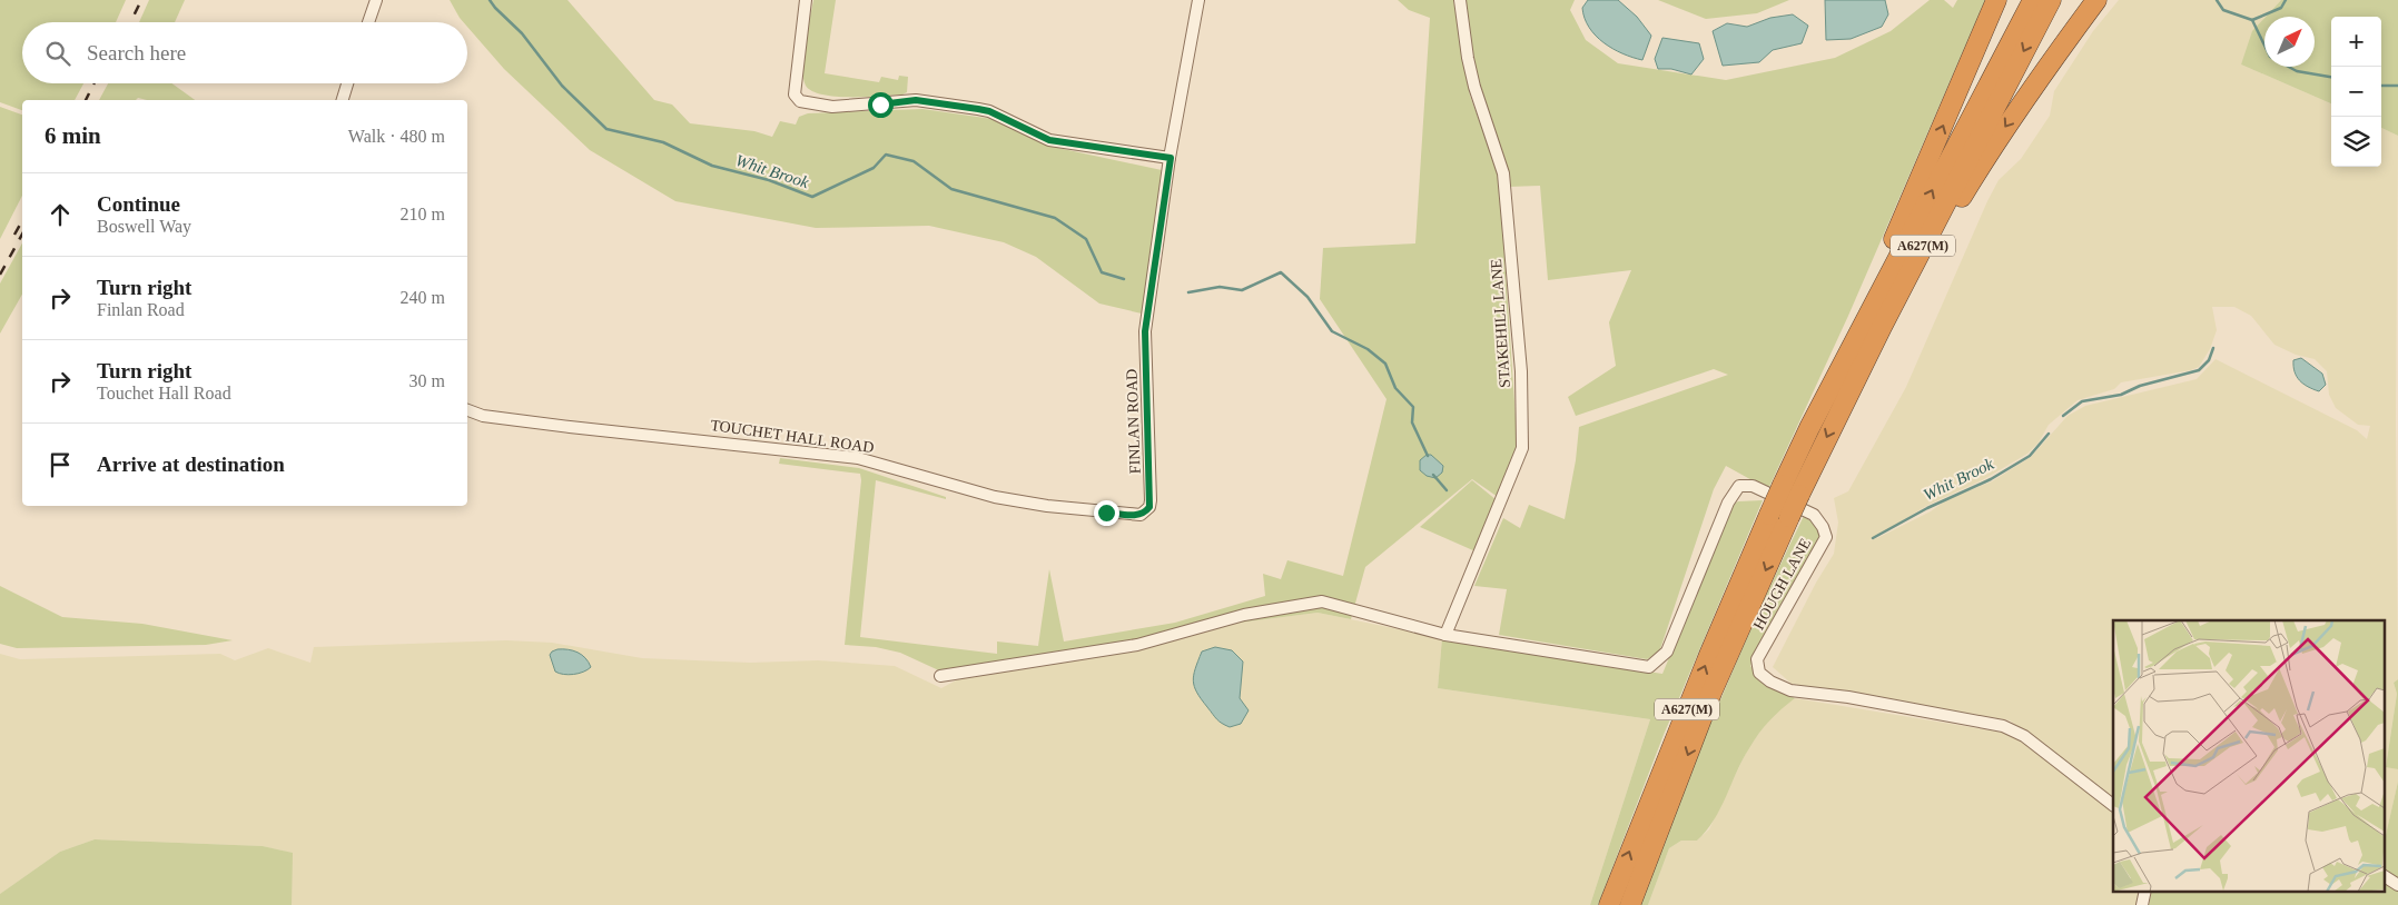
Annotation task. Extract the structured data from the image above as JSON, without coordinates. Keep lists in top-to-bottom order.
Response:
{
  "streets": {
    "highway": ["A627(M)"],
    "street": [
      "STAKEHILL LANE",
      "FINLAN ROAD",
      "TOUCHET HALL ROAD",
      "HOUGH LANE"
    ]
  },
  "crossings": [
    ["STAKEHILL LANE", "HOUGH LANE"],
    ["FINLAN ROAD", "TOUCHET HALL ROAD"]
  ],
  "water": ["Whit Brook"],
  "north": "top right",
  "page": {
    "map_buttons": ["+", "−"],
    "search": "Search here",
    "heading": ["6 min", "Walk · 480 m"],
    "list": [
      ["Continue", "Boswell Way", "210 m"],
      ["Turn right", "Finlan Road", "240 m"],
      ["Turn right", "Touchet Hall Road", "30 m"],
      "Arrive at destination"
    ]
  }
}
